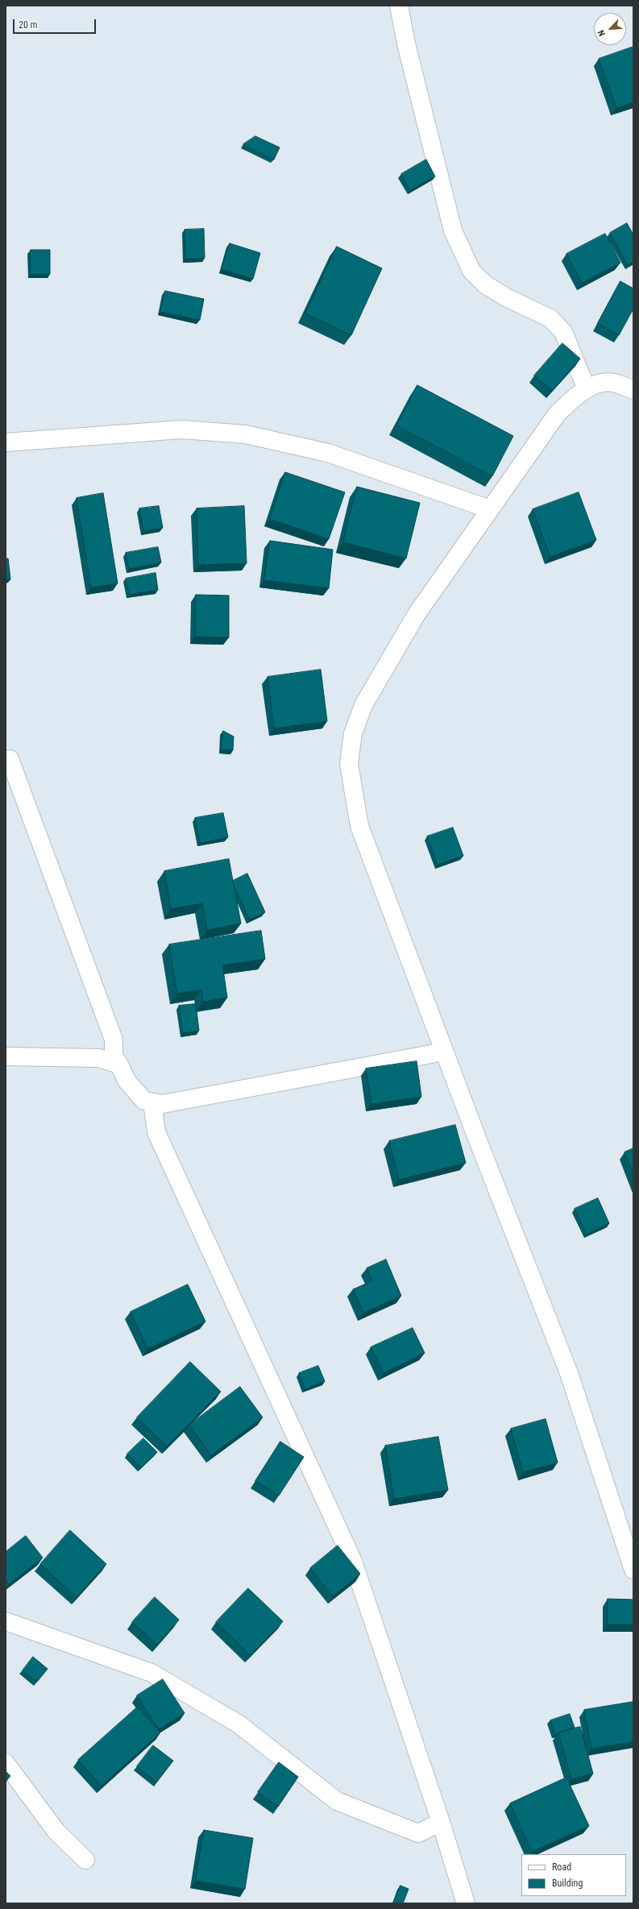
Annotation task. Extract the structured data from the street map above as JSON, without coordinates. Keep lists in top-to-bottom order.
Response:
{
  "legend": ["Road", "Building"],
  "scale_bar": "20 m",
  "north": "bottom left"
}
